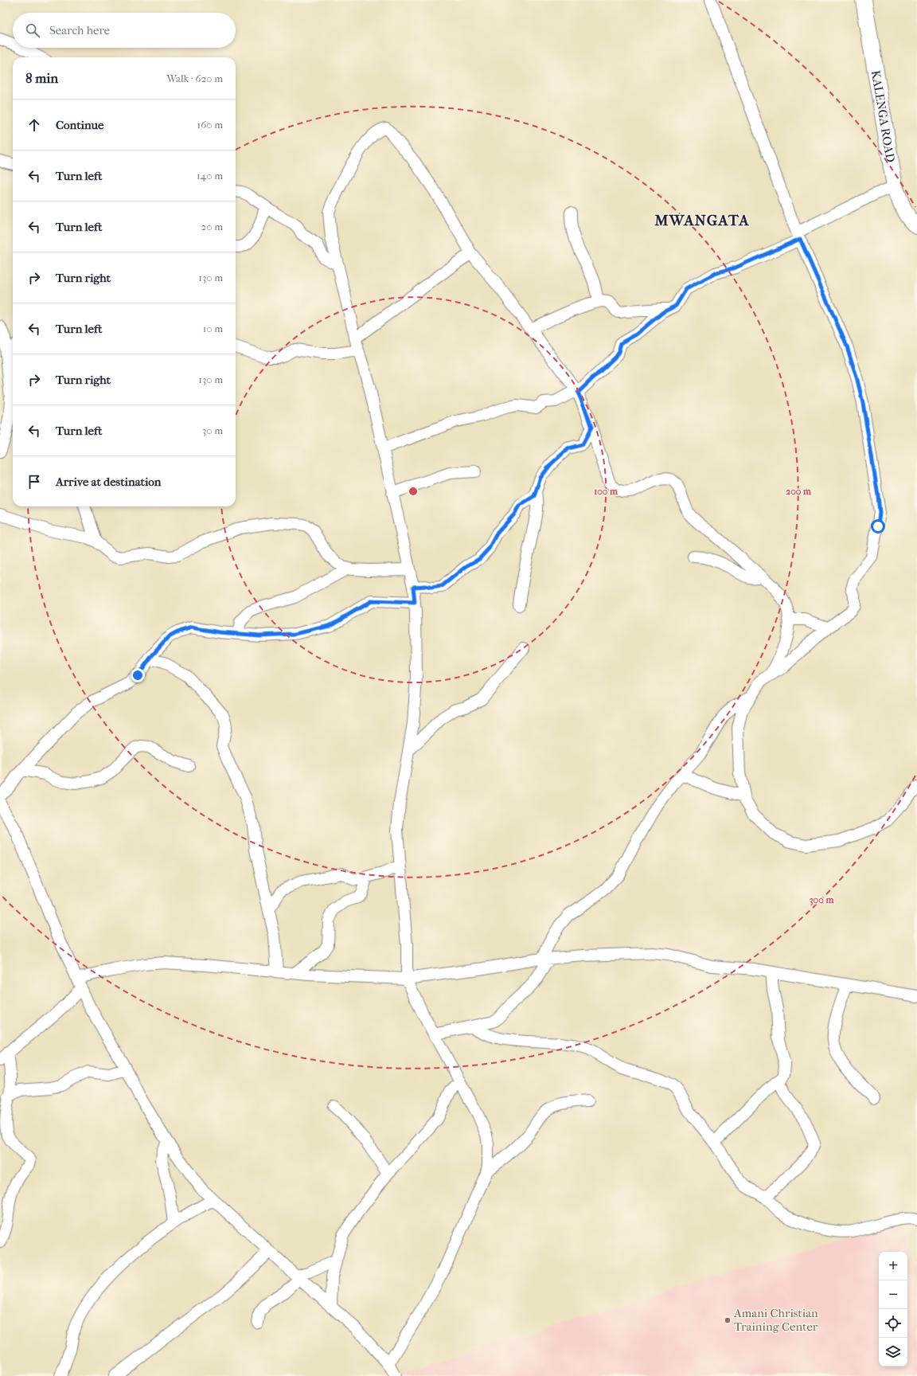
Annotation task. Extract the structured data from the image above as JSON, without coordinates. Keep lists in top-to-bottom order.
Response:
{
  "streets": {
    "main road": ["KALENGA ROAD"]
  },
  "districts": ["MWANGATA"],
  "places": ["Amani Christian Training Center"],
  "page": {
    "search": "Search here",
    "heading": ["8 min", "Walk · 620 m"],
    "list": [
      ["Continue", "160 m"],
      ["Turn left", "140 m"],
      ["Turn left", "20 m"],
      ["Turn right", "130 m"],
      ["Turn left", "10 m"],
      ["Turn right", "130 m"],
      ["Turn left", "30 m"],
      "Arrive at destination"
    ],
    "map_buttons": ["+", "−"]
  },
  "rings": ["100 m", "200 m", "300 m"]
}
